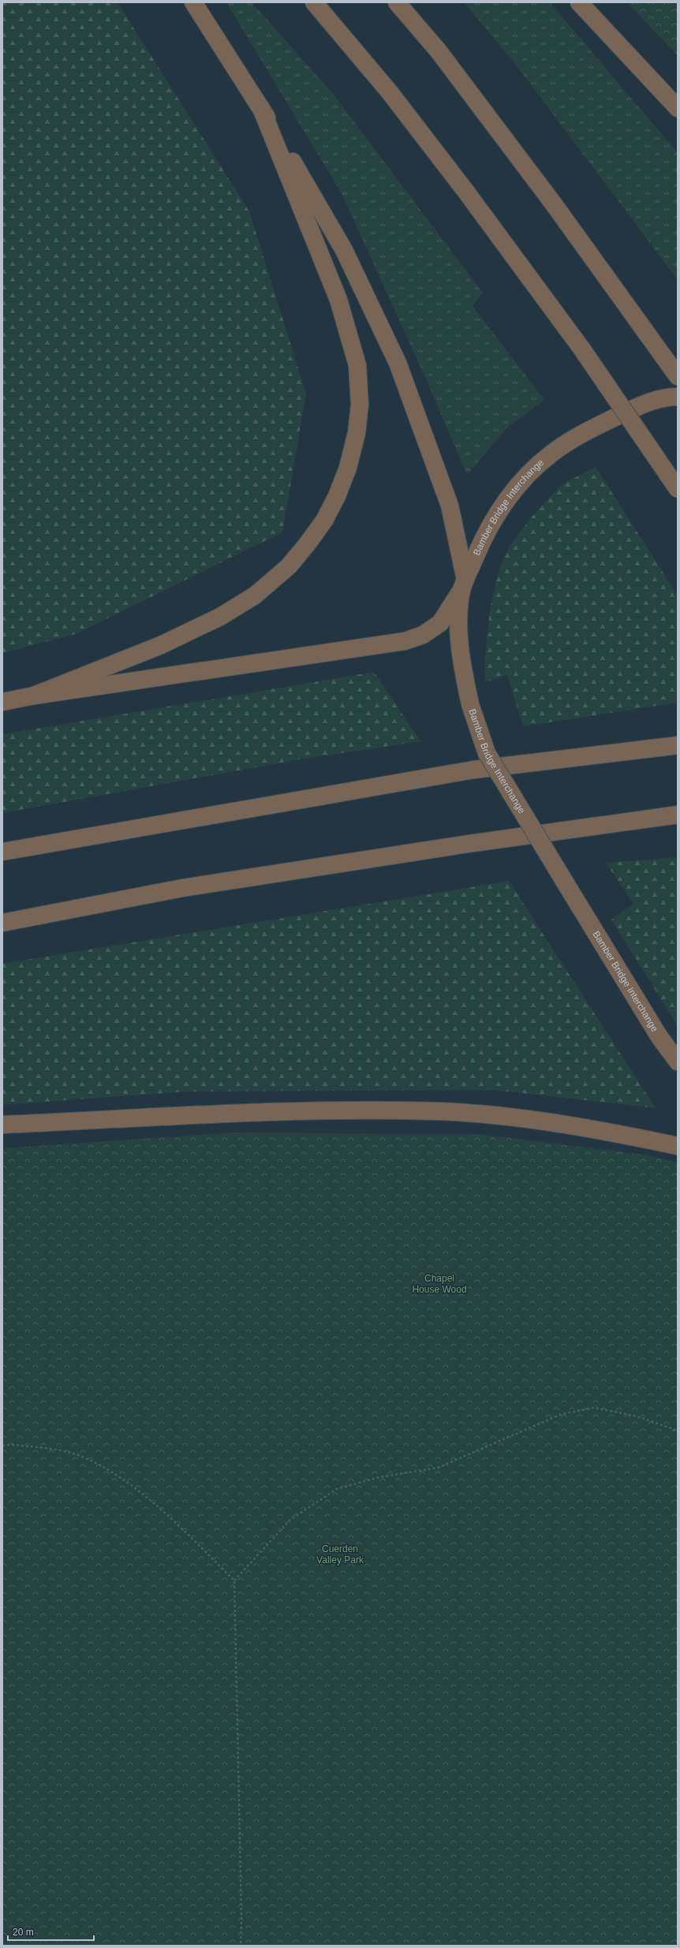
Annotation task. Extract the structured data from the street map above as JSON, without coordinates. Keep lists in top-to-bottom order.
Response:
{
  "streets": {
    "highway": ["Bamber Bridge Interchange"]
  },
  "parks": ["Chapel House Wood", "Cuerden Valley Park"],
  "scale_bar": "20 m"
}
